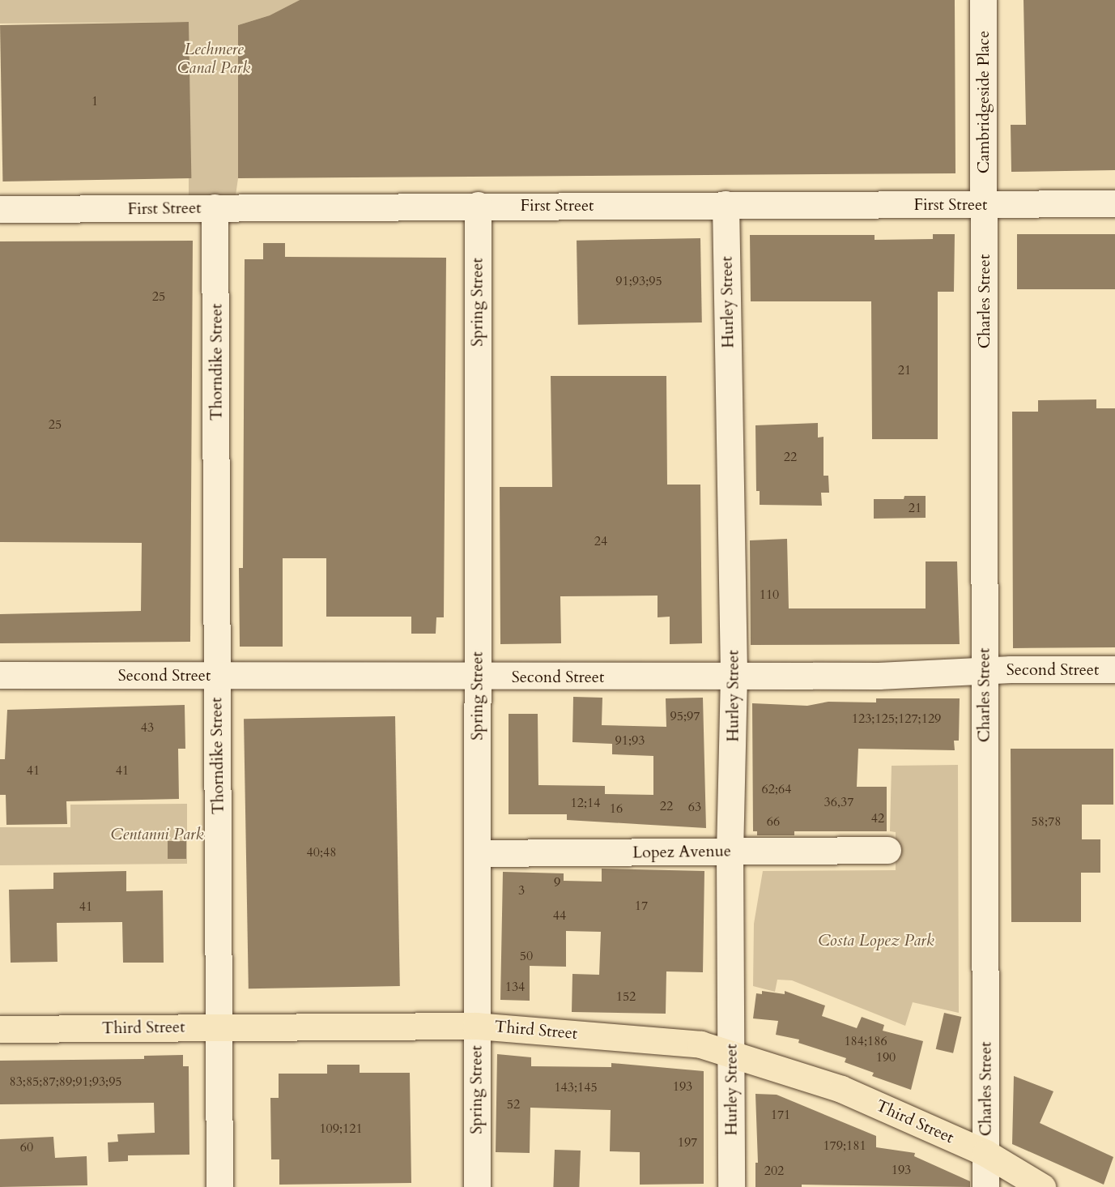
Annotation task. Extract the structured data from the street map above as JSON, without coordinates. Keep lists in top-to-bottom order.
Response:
{
  "streets": {
    "main road": ["Third Street"],
    "street": [
      "Cambridgeside Place",
      "First Street",
      "Charles Street",
      "Spring Street",
      "Hurley Street",
      "Thorndike Street",
      "Second Street",
      "Lopez Avenue"
    ]
  },
  "crossings": [
    ["Cambridgeside Place", "First Street"],
    ["Cambridgeside Place", "Charles Street"],
    ["First Street", "Charles Street"],
    ["First Street", "Spring Street"],
    ["First Street", "Hurley Street"],
    ["First Street", "Thorndike Street"],
    ["Charles Street", "Second Street"],
    ["Charles Street", "Third Street"],
    ["Spring Street", "Second Street"],
    ["Spring Street", "Lopez Avenue"],
    ["Spring Street", "Third Street"],
    ["Hurley Street", "Second Street"],
    ["Hurley Street", "Lopez Avenue"],
    ["Hurley Street", "Third Street"],
    ["Thorndike Street", "Second Street"],
    ["Thorndike Street", "Third Street"]
  ],
  "parks": ["Lechmere Canal Park", "Centanni Park", "Costa Lopez Park"],
  "house_numbers": [
    "1",
    "91;93;95",
    "25",
    "21",
    "25",
    "22",
    "21",
    "24",
    "110",
    "95;97",
    "123;125;127;129",
    "43",
    "91;93",
    "41",
    "41",
    "62;64",
    "36,37",
    "12;14",
    "22",
    "63",
    "16",
    "42",
    "66",
    "58;78",
    "40;48",
    "9",
    "3",
    "17",
    "41",
    "44",
    "50",
    "134",
    "152",
    "184;186",
    "190",
    "83;85;87;89;91;93;95",
    "193",
    "143;145",
    "52",
    "171",
    "109;121",
    "197",
    "179;181",
    "60",
    "193",
    "202"
  ]
}
